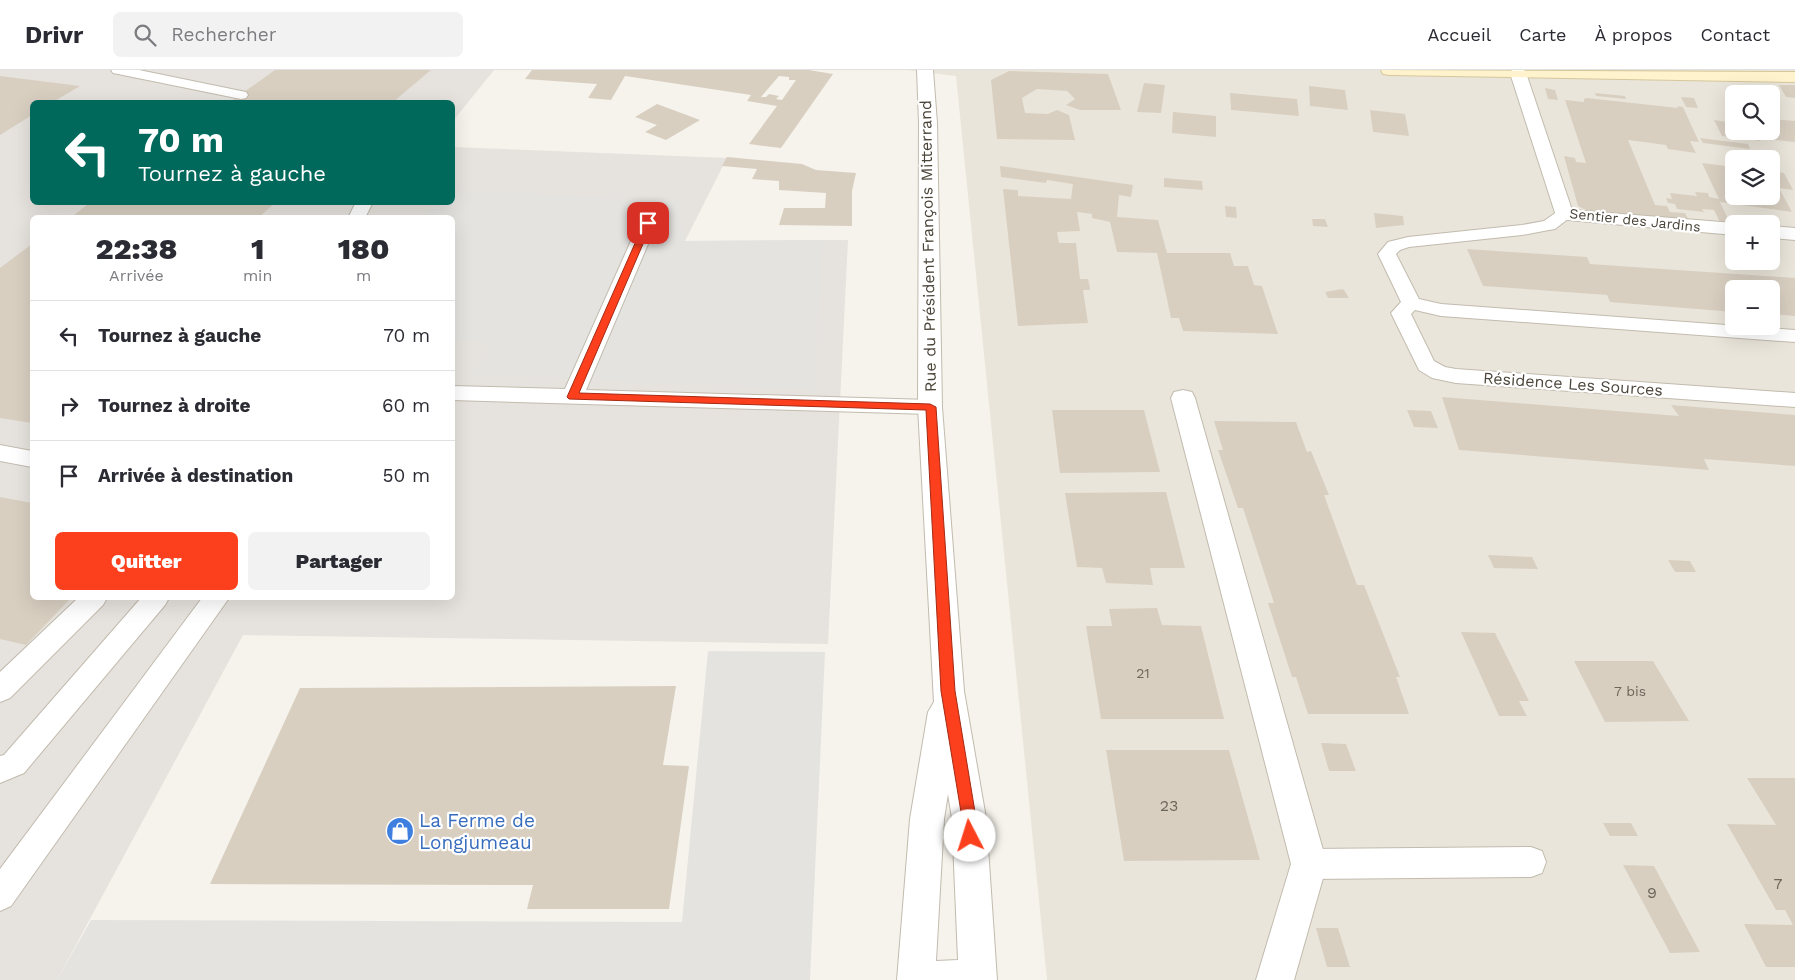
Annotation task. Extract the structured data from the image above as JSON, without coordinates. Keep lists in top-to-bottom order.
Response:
{
  "streets": {
    "street": ["Sentier des Jardins", "Rue du Président François Mitterrand"],
    "lane": ["Résidence Les Sources"]
  },
  "places": {
    "shop": ["La Ferme de Longjumeau"]
  },
  "house_numbers": [
    "21",
    "7 bis",
    "23",
    "7",
    "9"
  ],
  "page": {
    "header": "Drivr",
    "search": "Rechercher",
    "nav": [
      "Accueil",
      "Carte",
      "À propos",
      "Contact"
    ],
    "map_buttons": ["+", "−"],
    "turn": ["70 m", "Tournez à gauche"],
    "eta": [
      "22:38",
      "Arrivée",
      "1",
      "min",
      "180",
      "m"
    ],
    "list": [
      {
        "name": "Tournez à gauche",
        "value": "70 m"
      },
      {
        "name": "Tournez à droite",
        "value": "60 m"
      },
      {
        "name": "Arrivée à destination",
        "value": "50 m"
      }
    ],
    "buttons": ["Quitter", "Partager"]
  }
}
